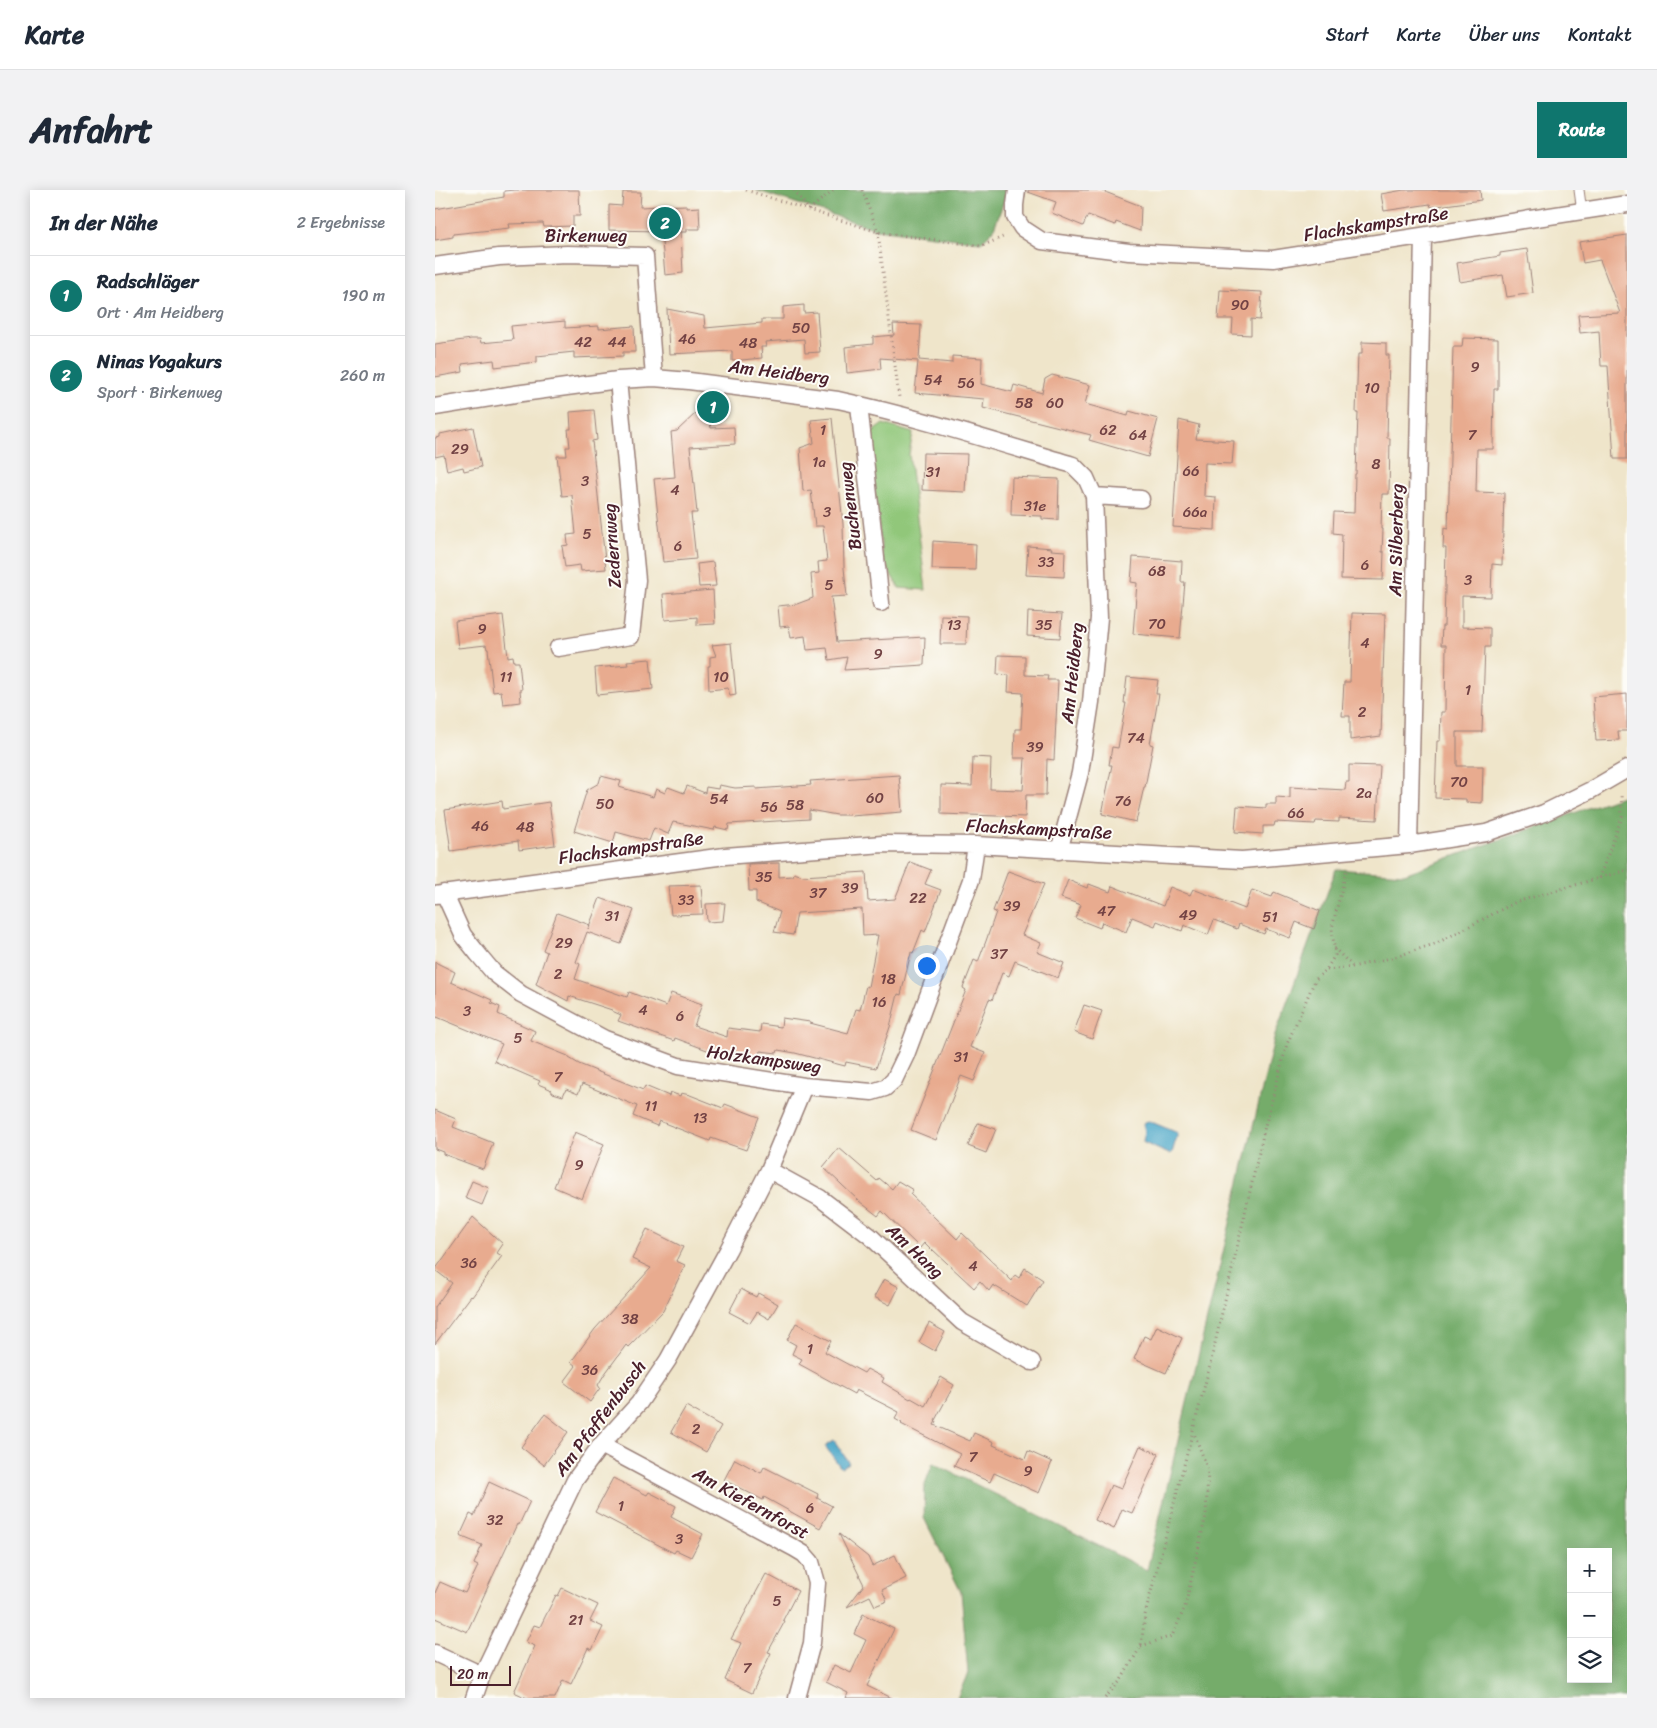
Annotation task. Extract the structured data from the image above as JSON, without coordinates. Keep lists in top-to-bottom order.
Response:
{
  "streets": {
    "street": [
      "Flachskampstraße",
      "Birkenweg",
      "Am Heidberg",
      "Buchenweg",
      "Am Silberberg",
      "Zedernweg",
      "Holzkampsweg",
      "Am Hang",
      "Am Pfaffenbusch",
      "Am Kiefernforst"
    ]
  },
  "crossings": [
    ["Flachskampstraße", "Am Heidberg"],
    ["Flachskampstraße", "Am Silberberg"],
    ["Flachskampstraße", "Holzkampsweg"],
    ["Birkenweg", "Am Heidberg"],
    ["Am Heidberg", "Buchenweg"],
    ["Am Heidberg", "Zedernweg"],
    ["Holzkampsweg", "Am Pfaffenbusch"],
    ["Am Hang", "Am Pfaffenbusch"],
    ["Am Pfaffenbusch", "Am Kiefernforst"]
  ],
  "house_numbers": [
    "90",
    "50",
    "46",
    "42",
    "44",
    "48",
    "9",
    "54",
    "56",
    "10",
    "58",
    "60",
    "1",
    "62",
    "64",
    "7",
    "29",
    "1a",
    "8",
    "66",
    "31",
    "3",
    "4",
    "31e",
    "3",
    "66a",
    "5",
    "6",
    "33",
    "6",
    "68",
    "3",
    "5",
    "70",
    "13",
    "35",
    "9",
    "4",
    "9",
    "11",
    "10",
    "1",
    "2",
    "74",
    "39",
    "70",
    "2a",
    "60",
    "54",
    "76",
    "50",
    "58",
    "56",
    "66",
    "46",
    "48",
    "35",
    "39",
    "37",
    "22",
    "33",
    "39",
    "47",
    "49",
    "31",
    "51",
    "29",
    "37",
    "2",
    "18",
    "16",
    "4",
    "3",
    "6",
    "5",
    "31",
    "7",
    "11",
    "13",
    "9",
    "36",
    "4",
    "38",
    "1",
    "36",
    "2",
    "7",
    "9",
    "1",
    "6",
    "32",
    "3",
    "5",
    "21",
    "7"
  ],
  "scale_bar": "20 m",
  "page": {
    "header": "Karte",
    "nav": [
      "Start",
      "Karte",
      "Über uns",
      "Kontakt"
    ],
    "title": "Anfahrt",
    "buttons": "Route",
    "heading": ["In der Nähe", "2 Ergebnisse"],
    "pins": ["2", "1"],
    "list": [
      {
        "mark": "1",
        "name": "Radschläger",
        "note": "Ort · Am Heidberg",
        "value": "190 m"
      },
      {
        "mark": "2",
        "name": "Ninas Yogakurs",
        "note": "Sport · Birkenweg",
        "value": "260 m"
      }
    ],
    "map_buttons": ["+", "−"],
    "scale": "20 m"
  }
}
